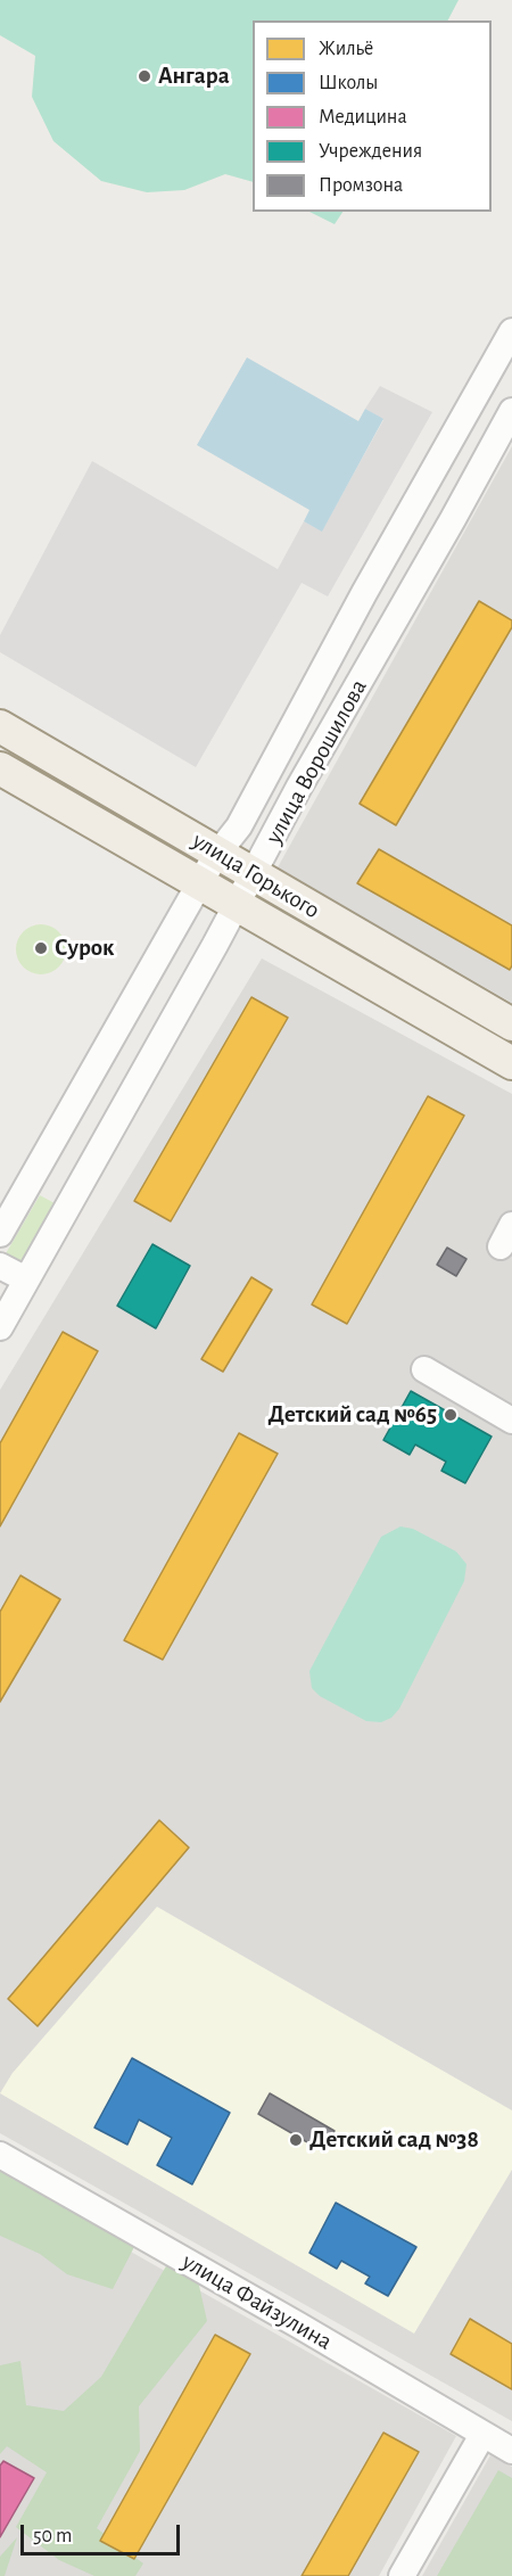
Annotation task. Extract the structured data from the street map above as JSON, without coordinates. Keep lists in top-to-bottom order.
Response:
{
  "streets": {
    "main road": ["улица Горького"],
    "street": ["улица Ворошилова", "улица Файзулина"]
  },
  "crossings": [
    ["улица Ворошилова", "улица Горького"]
  ],
  "places": [
    "Ангара",
    "Сурок",
    "Детский сад №65",
    "Детский сад №38"
  ],
  "legend": [
    "Жильё",
    "Школы",
    "Медицина",
    "Учреждения",
    "Промзона"
  ],
  "scale_bar": "50 m"
}
